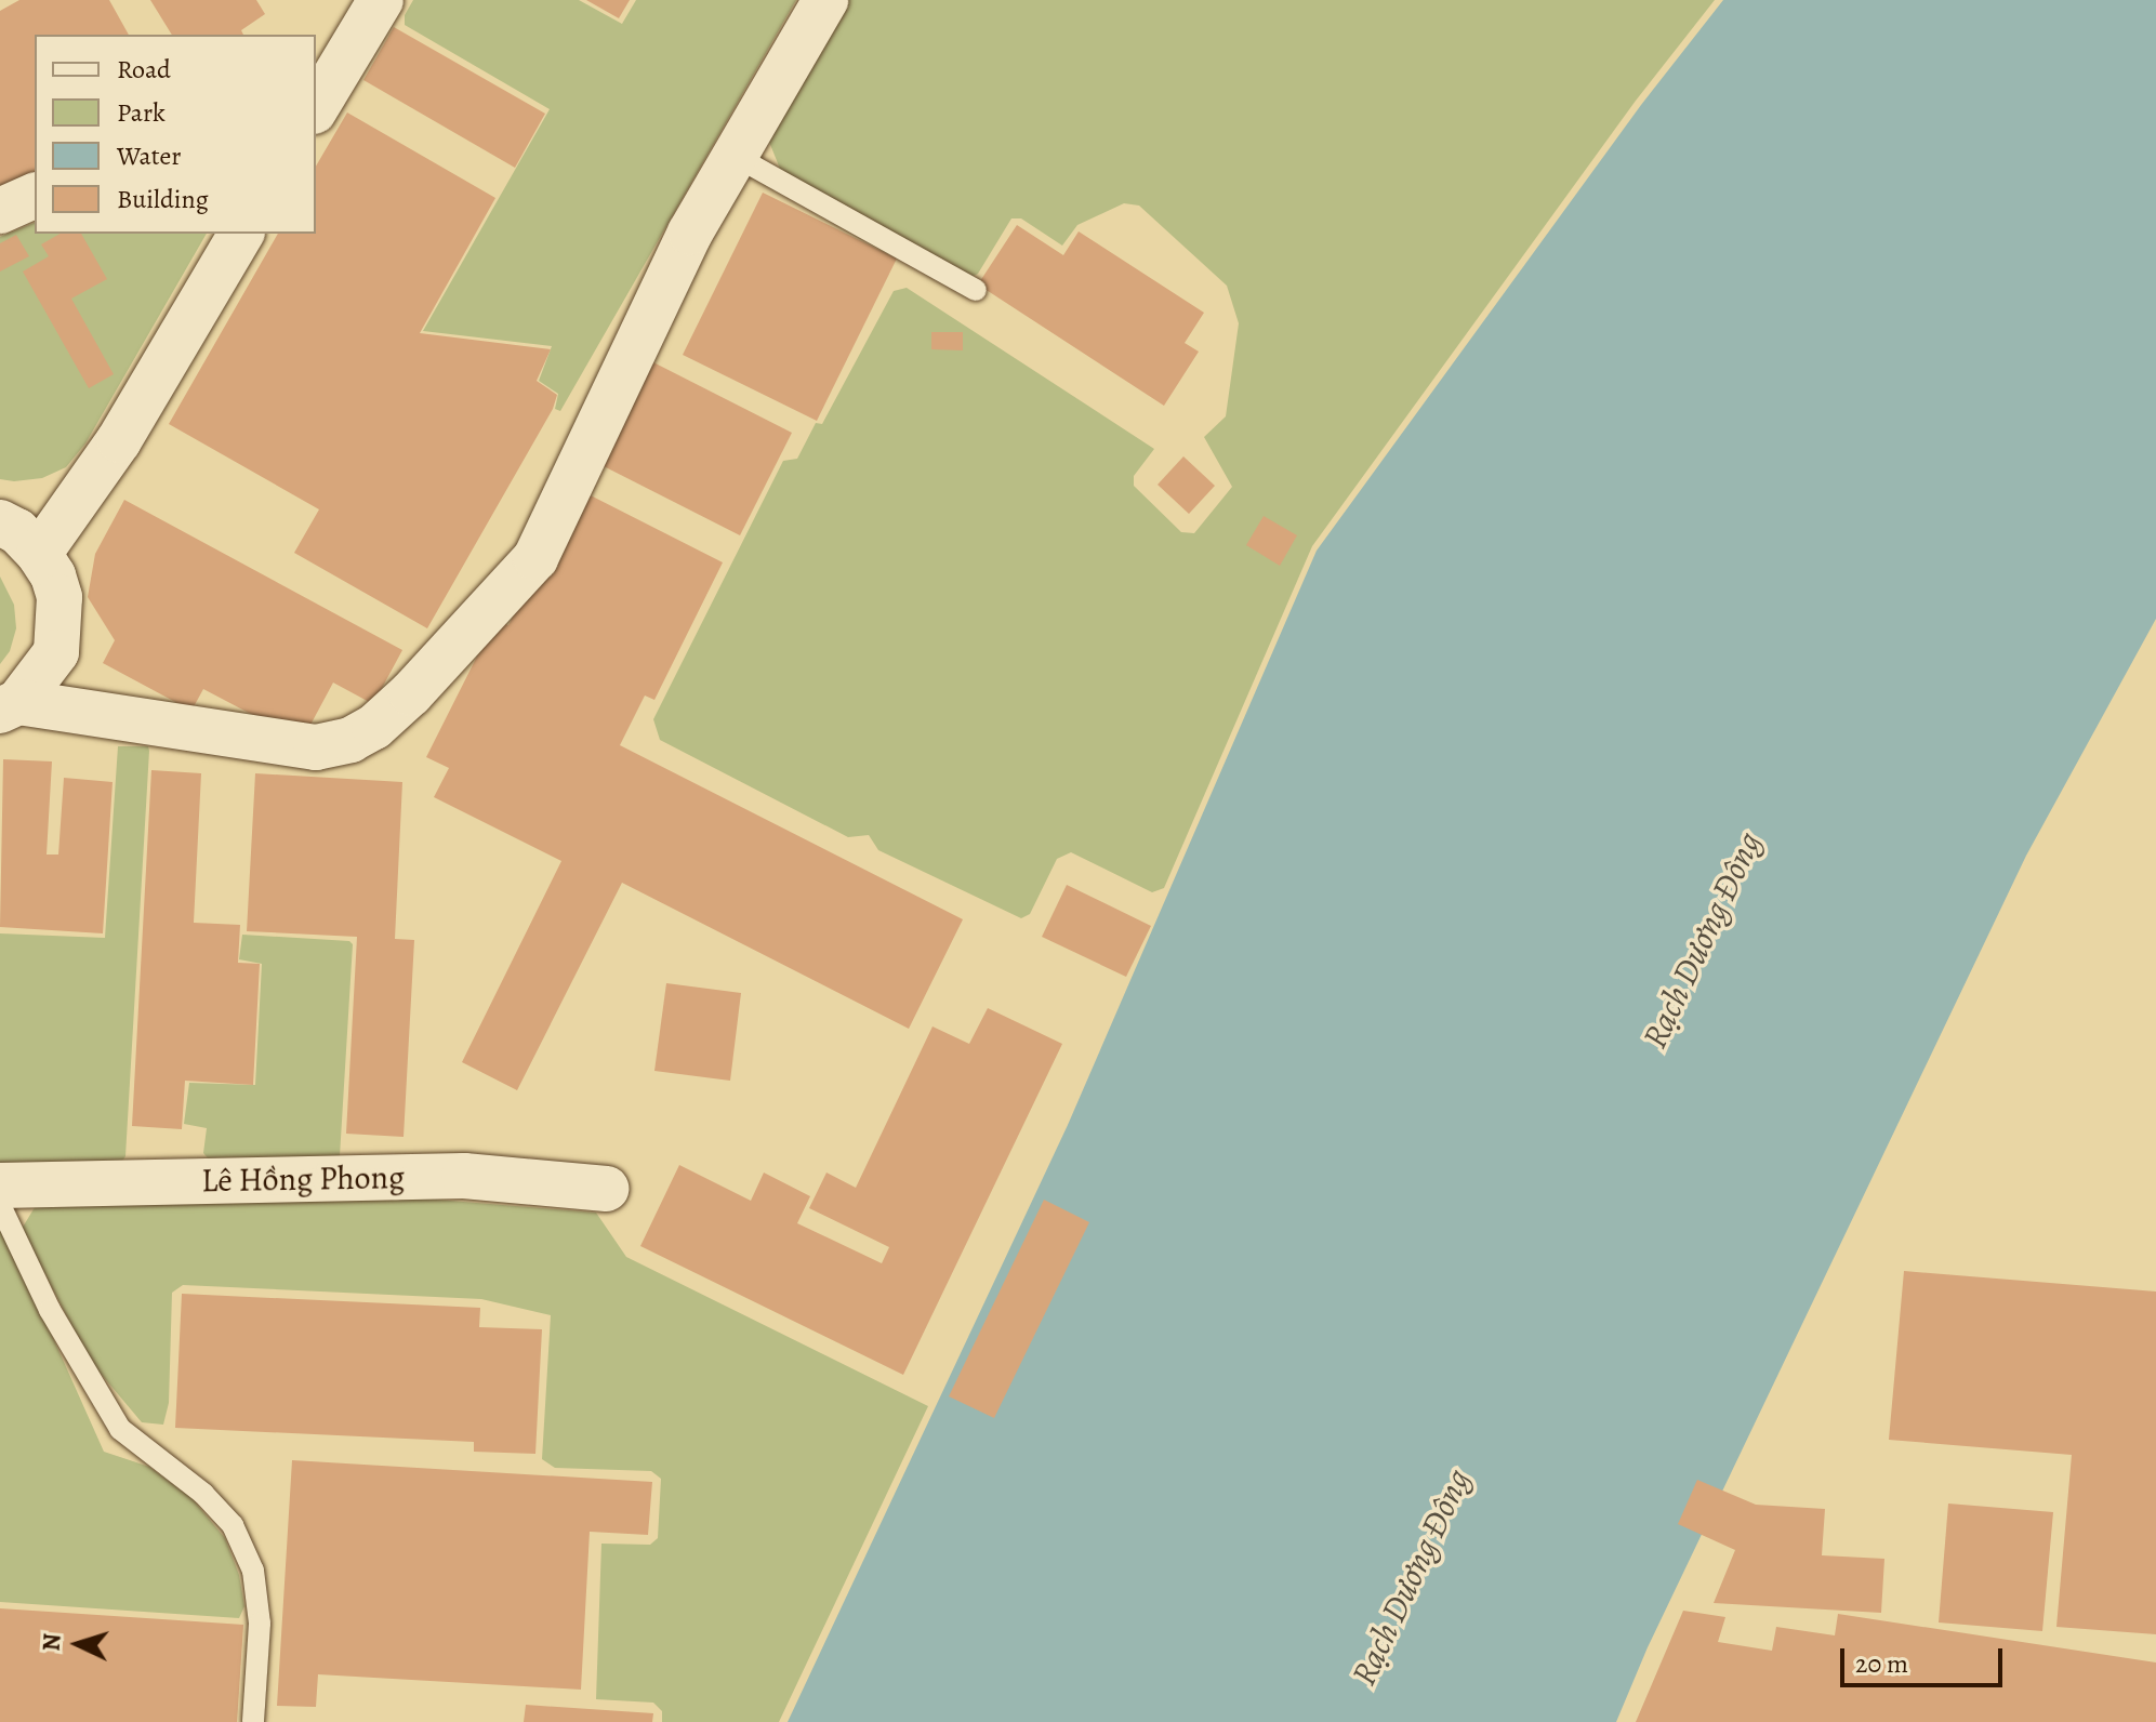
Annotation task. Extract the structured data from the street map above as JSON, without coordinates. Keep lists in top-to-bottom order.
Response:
{
  "streets": {
    "street": ["Lê Hồng Phong"]
  },
  "water": ["Rạch Dương Đông"],
  "legend": [
    "Road",
    "Park",
    "Water",
    "Building"
  ],
  "scale_bar": "20 m",
  "north": "left"
}
